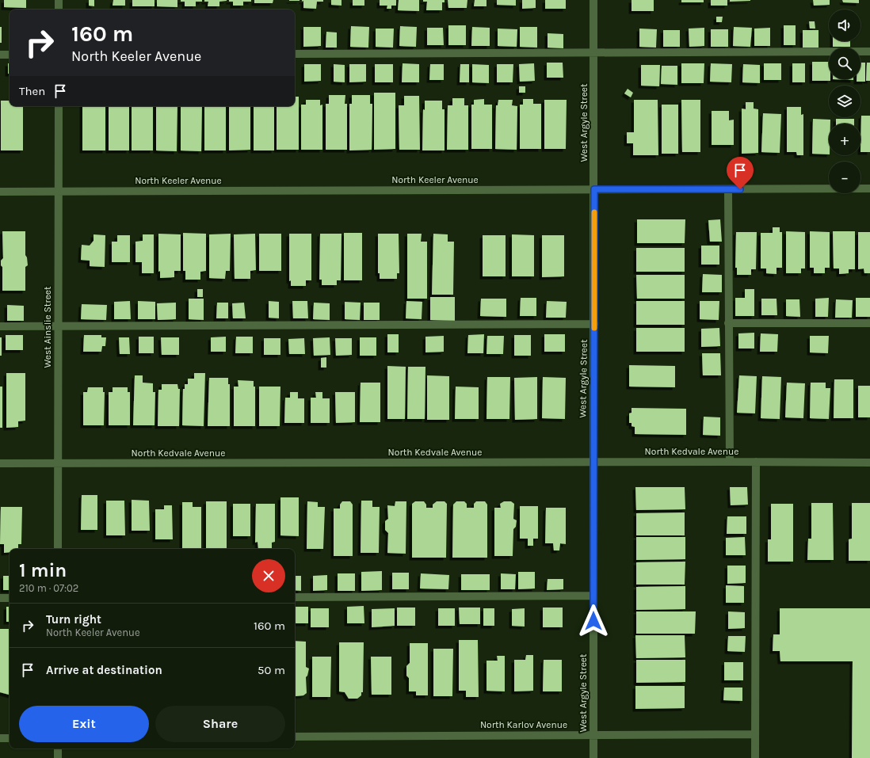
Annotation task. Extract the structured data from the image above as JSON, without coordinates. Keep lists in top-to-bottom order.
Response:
{
  "streets": {
    "street": [
      "West Argyle Street",
      "North Keeler Avenue",
      "West Ainslie Street",
      "North Kedvale Avenue",
      "North Karlov Avenue"
    ]
  },
  "crossings": [
    ["West Argyle Street", "North Keeler Avenue"],
    ["West Argyle Street", "North Kedvale Avenue"],
    ["West Argyle Street", "North Karlov Avenue"],
    ["North Keeler Avenue", "West Ainslie Street"],
    ["West Ainslie Street", "North Kedvale Avenue"]
  ],
  "page": {
    "map_buttons": ["+", "−"],
    "turn": ["160 m", "North Keeler Avenue"],
    "then": "Then",
    "heading": ["1 min", "210 m · 07:02"],
    "list": [
      {
        "name": "Turn right",
        "note": "North Keeler Avenue",
        "value": "160 m"
      },
      {
        "name": "Arrive at destination",
        "value": "50 m"
      }
    ],
    "buttons": ["Exit", "Share"]
  }
}
